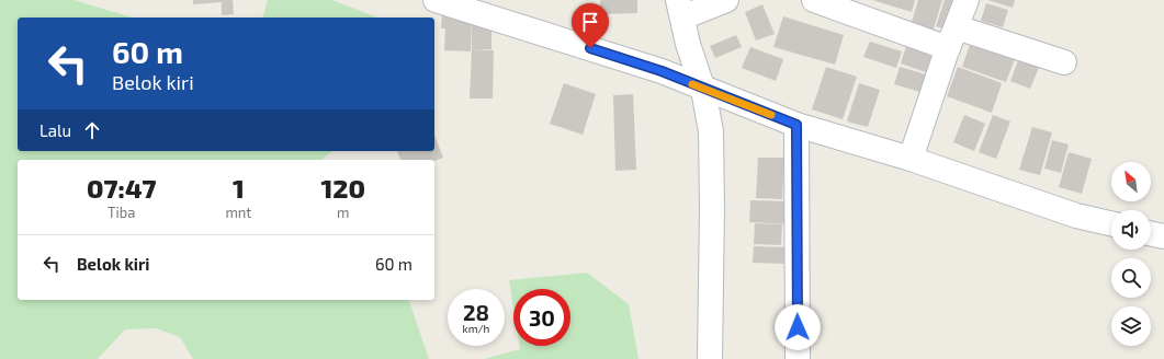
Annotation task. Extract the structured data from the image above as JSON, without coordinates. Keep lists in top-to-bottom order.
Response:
{
  "north": "top left",
  "page": {
    "turn": ["60 m", "Belok kiri"],
    "then": "Lalu",
    "eta": [
      "07:47",
      "Tiba",
      "1",
      "mnt",
      "120",
      "m"
    ],
    "list": [
      {
        "name": "Belok kiri",
        "value": "60 m"
      }
    ],
    "speed": "28 km/h",
    "limit": "30"
  }
}
